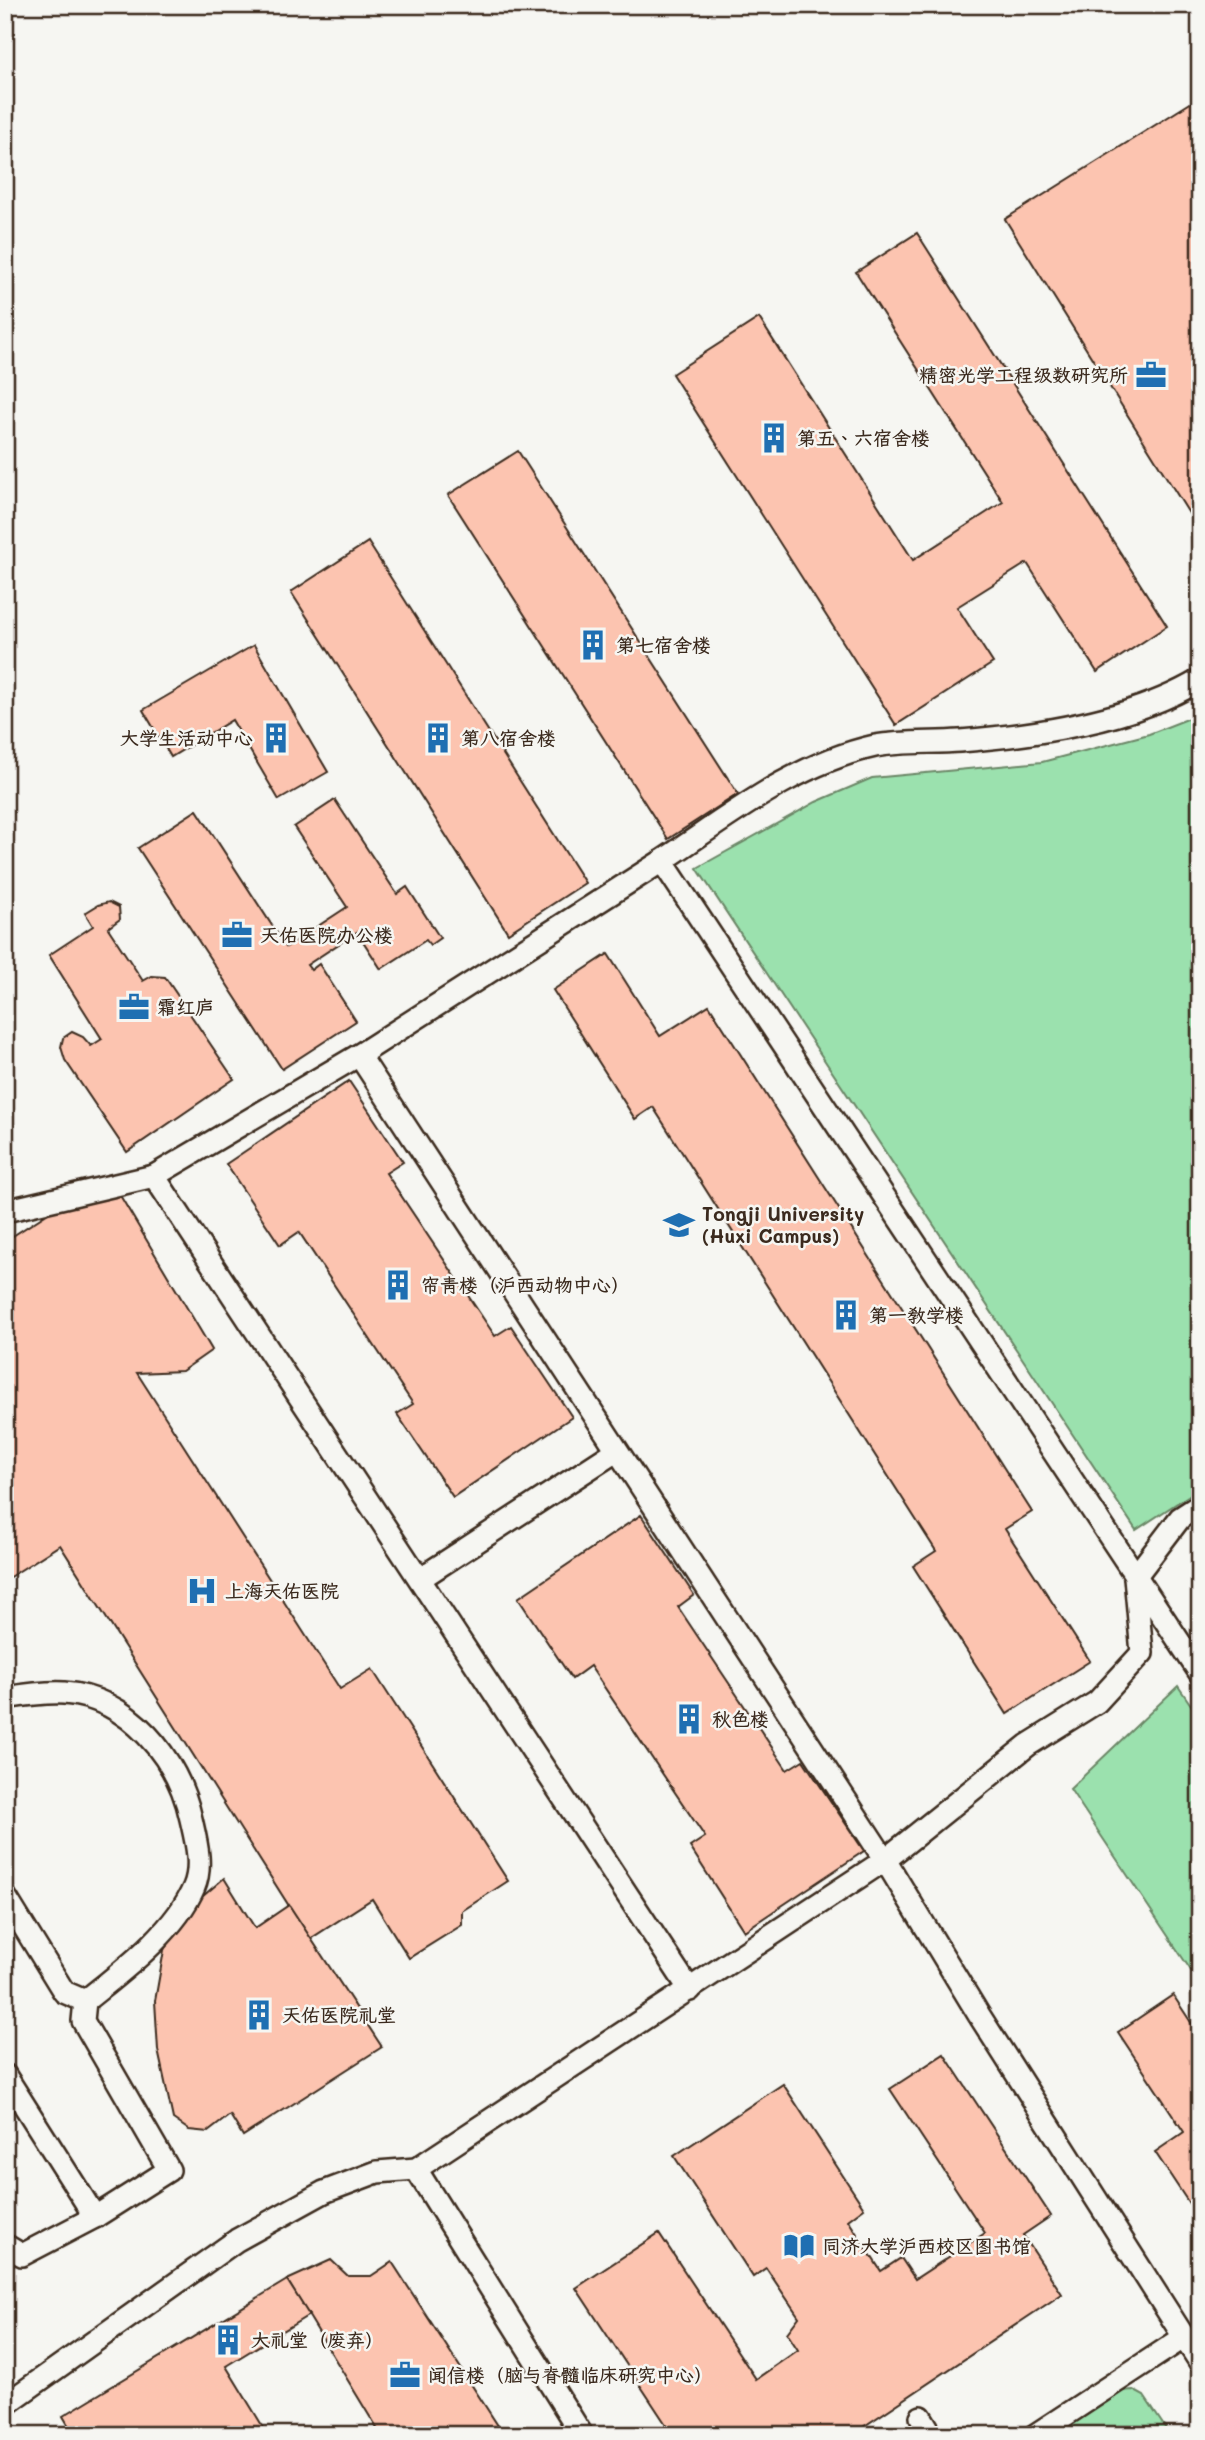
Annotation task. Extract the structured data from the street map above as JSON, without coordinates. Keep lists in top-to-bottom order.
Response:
{
  "places": {
    "office": [
      "精密光学工程级数研究所",
      "天佑医院办公楼",
      "霜红庐",
      "闻信楼（脑与脊髓临床研究中心）"
    ],
    "building": [
      "第五、六宿舍楼",
      "第七宿舍楼",
      "大学生活动中心",
      "第八宿舍楼",
      "帘青楼（沪西动物中心）",
      "第一教学楼",
      "秋色楼",
      "天佑医院礼堂",
      "大礼堂（废弃）"
    ],
    "school or university": ["Tongji University (Huxi Campus)"],
    "hospital": ["上海天佑医院"],
    "library": ["同济大学沪西校区图书馆"]
  }
}
